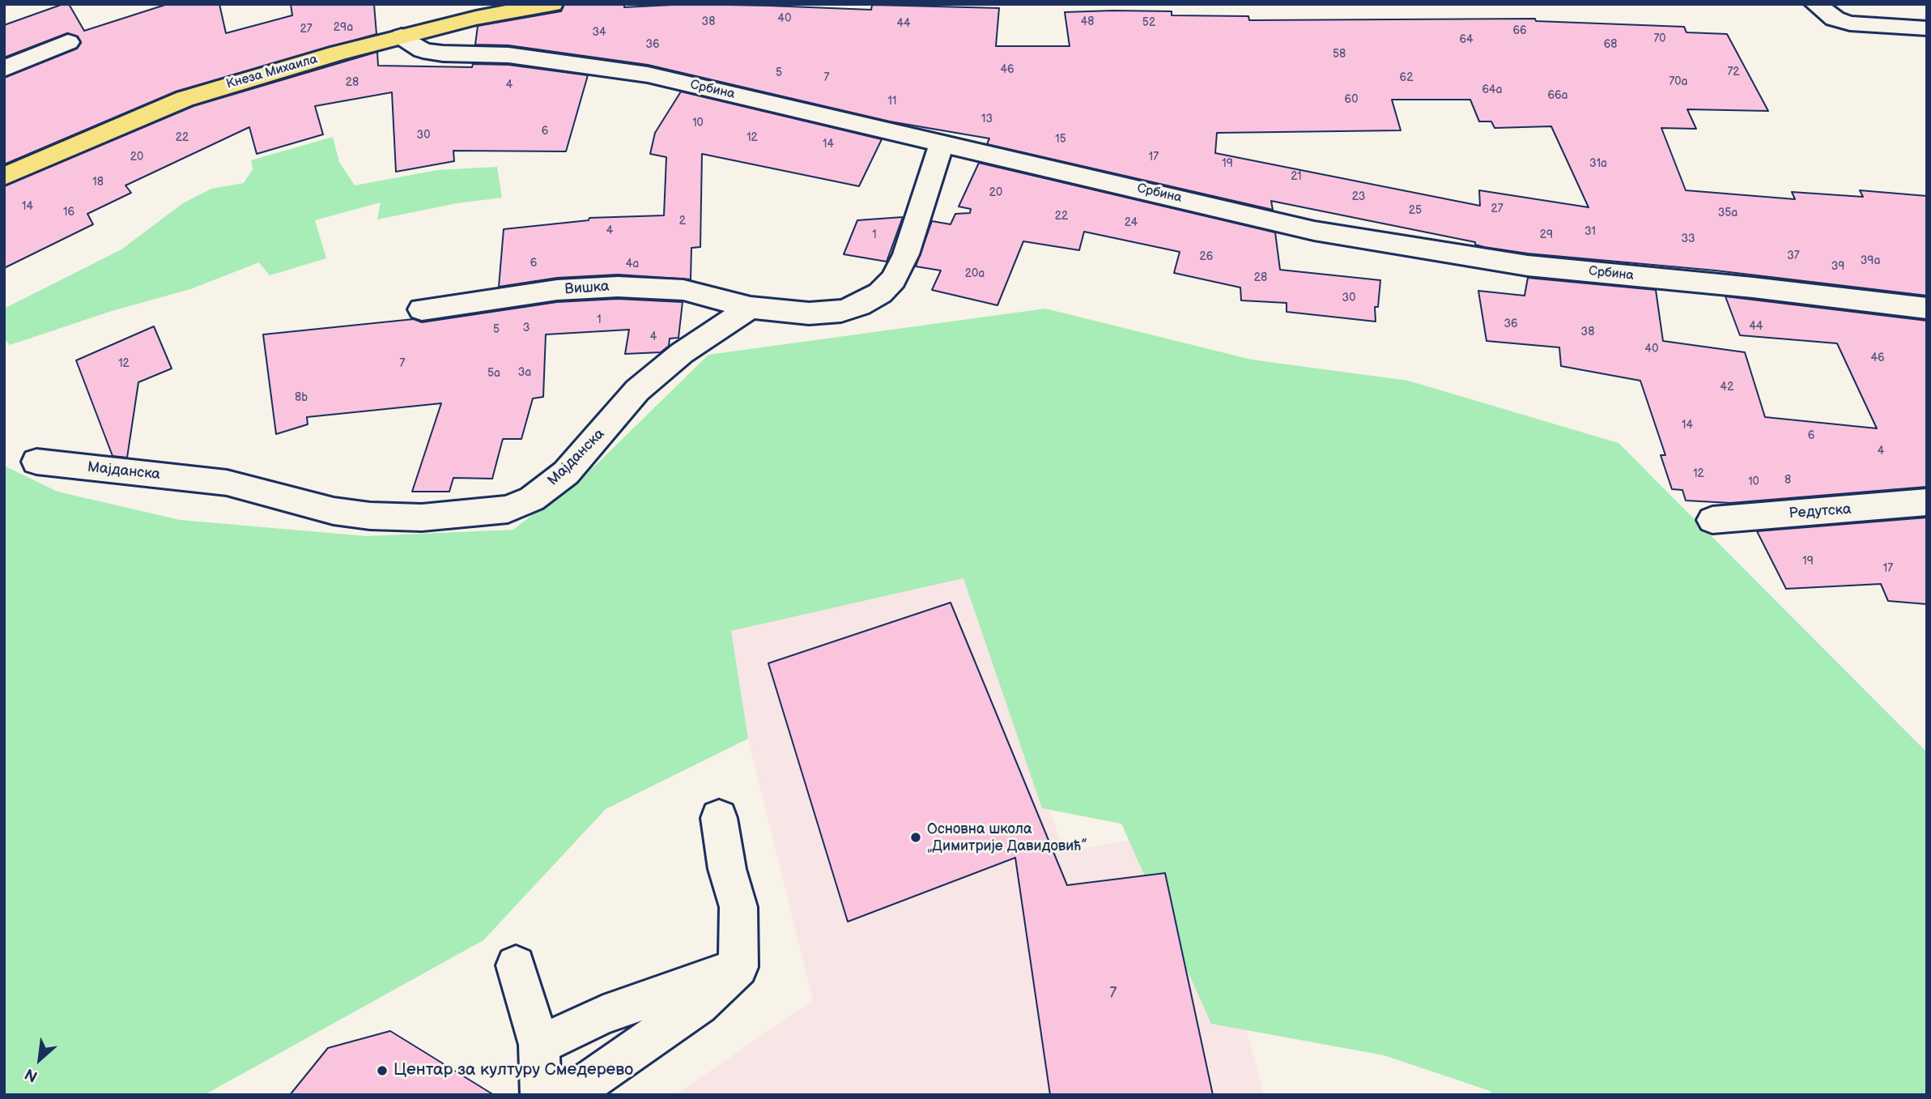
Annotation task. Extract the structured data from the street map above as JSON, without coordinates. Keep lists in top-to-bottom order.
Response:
{
  "streets": {
    "main road": ["Кнеза Михаила"],
    "street": [
      "Србина",
      "Вишка",
      "Мајданска",
      "Редутска"
    ]
  },
  "crossings": [
    ["Кнеза Михаила", "Србина"],
    ["Вишка", "Мајданска"]
  ],
  "places": ["Основна школа „Димитрије Давидовић”", "Центар за културу Смедерево"],
  "house_numbers": [
    "40",
    "38",
    "48",
    "52",
    "44",
    "29a",
    "27",
    "66",
    "34",
    "70",
    "64",
    "36",
    "68",
    "58",
    "46",
    "72",
    "5",
    "7",
    "62",
    "70a",
    "28",
    "4",
    "64a",
    "66a",
    "60",
    "11",
    "13",
    "10",
    "6",
    "30",
    "22",
    "12",
    "15",
    "14",
    "20",
    "17",
    "19",
    "31a",
    "21",
    "18",
    "20",
    "23",
    "14",
    "27",
    "25",
    "16",
    "35a",
    "22",
    "2",
    "24",
    "4",
    "31",
    "1",
    "29",
    "33",
    "37",
    "26",
    "39a",
    "6",
    "4a",
    "39",
    "20a",
    "28",
    "30",
    "1",
    "36",
    "44",
    "3",
    "5",
    "38",
    "4",
    "40",
    "46",
    "12",
    "7",
    "3a",
    "5a",
    "42",
    "8b",
    "14",
    "6",
    "4",
    "12",
    "8",
    "10",
    "19",
    "17",
    "7"
  ],
  "north": "bottom left"
}
